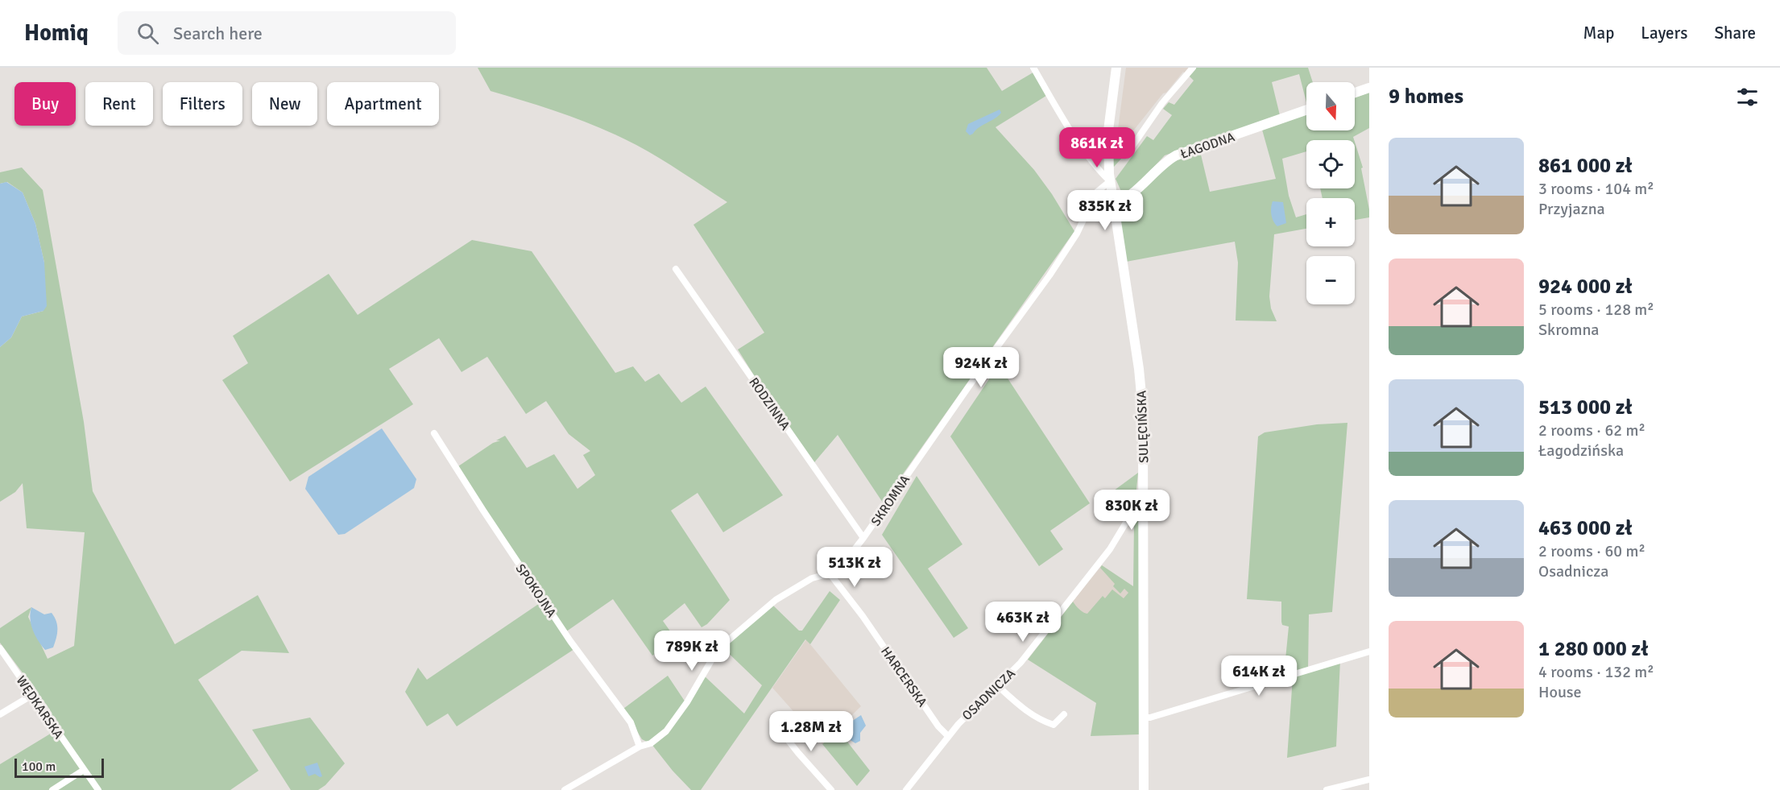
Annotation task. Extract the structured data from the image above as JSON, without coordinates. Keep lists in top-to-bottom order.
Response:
{
  "streets": {
    "street": [
      "ŁAGODNA",
      "RODZINNA",
      "SULĘCIŃSKA",
      "SKROMNA",
      "SPOKOJNA",
      "HARCERSKA",
      "OSADNICZA",
      "WĘDKARSKA"
    ]
  },
  "crossings": [
    ["ŁAGODNA", "SULĘCIŃSKA"],
    ["RODZINNA", "SKROMNA"],
    ["SULĘCIŃSKA", "SKROMNA"],
    ["SULĘCIŃSKA", "OSADNICZA"],
    ["SKROMNA", "SPOKOJNA"],
    ["SKROMNA", "HARCERSKA"],
    ["HARCERSKA", "OSADNICZA"]
  ],
  "scale_bar": "100 m",
  "north": "bottom",
  "page": {
    "header": "Homiq",
    "search": "Search here",
    "nav": ["Map", "Layers", "Share"],
    "heading": "9 homes",
    "map_buttons": ["+", "−"],
    "chip": [
      "Buy",
      "Rent",
      "Filters",
      "New",
      "Apartment"
    ],
    "list": [
      {
        "name": "861 000 zł",
        "note": "3 rooms · 104 m² · Przyjazna"
      },
      {
        "name": "924 000 zł",
        "note": "5 rooms · 128 m² · Skromna"
      },
      {
        "name": "513 000 zł",
        "note": "2 rooms · 62 m² · Łagodzińska"
      },
      {
        "name": "463 000 zł",
        "note": "2 rooms · 60 m² · Osadnicza"
      },
      {
        "name": "1 280 000 zł",
        "note": "4 rooms · 132 m² · House"
      }
    ],
    "price": [
      "861K zł",
      "835K zł",
      "924K zł",
      "830K zł",
      "513K zł",
      "463K zł",
      "789K zł",
      "614K zł",
      "1.28M zł"
    ],
    "scale": "100 m"
  }
}
